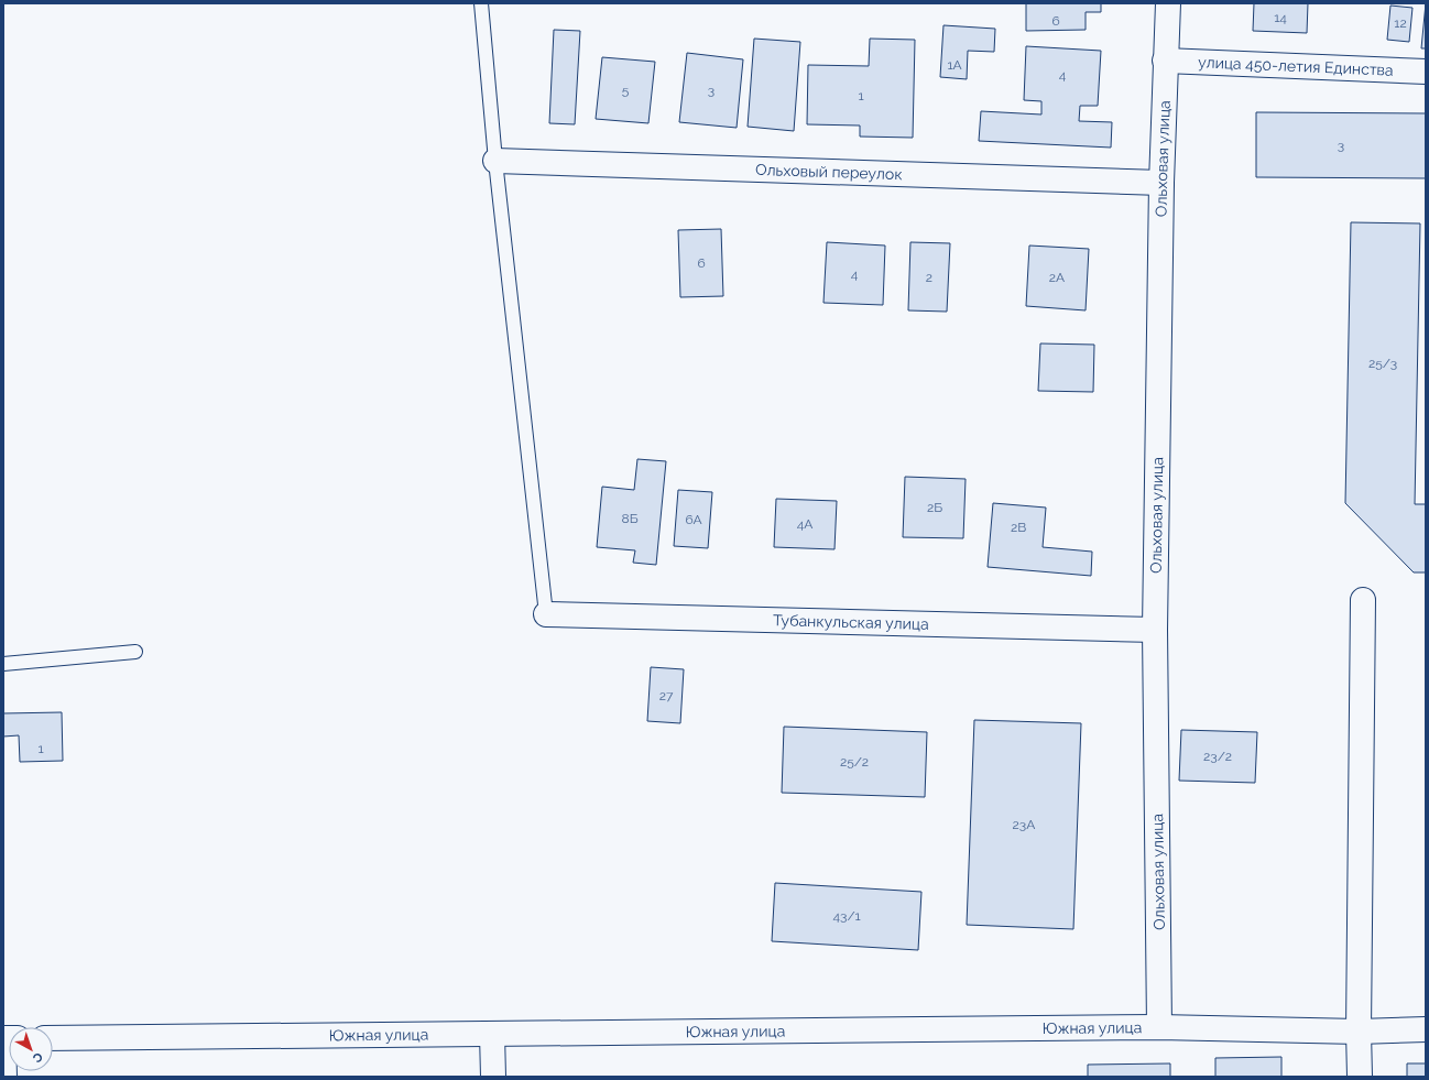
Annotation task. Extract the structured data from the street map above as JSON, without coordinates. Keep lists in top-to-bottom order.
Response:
{
  "streets": {
    "street": [
      "улица 450-летия Единства",
      "Ольховая улица",
      "Ольховый переулок",
      "Тубанкульская улица",
      "Южная улица"
    ]
  },
  "crossings": [
    ["улица 450-летия Единства", "Ольховая улица"],
    ["Ольховая улица", "Ольховый переулок"],
    ["Ольховая улица", "Тубанкульская улица"],
    ["Ольховая улица", "Южная улица"]
  ],
  "house_numbers": [
    "14",
    "6",
    "12",
    "1А",
    "4",
    "5",
    "3",
    "1",
    "3",
    "6",
    "4",
    "2",
    "2А",
    "25/3",
    "2Б",
    "8Б",
    "6А",
    "4А",
    "2В",
    "27",
    "1",
    "23/2",
    "25/2",
    "23А",
    "43/1"
  ],
  "north": "bottom right"
}
